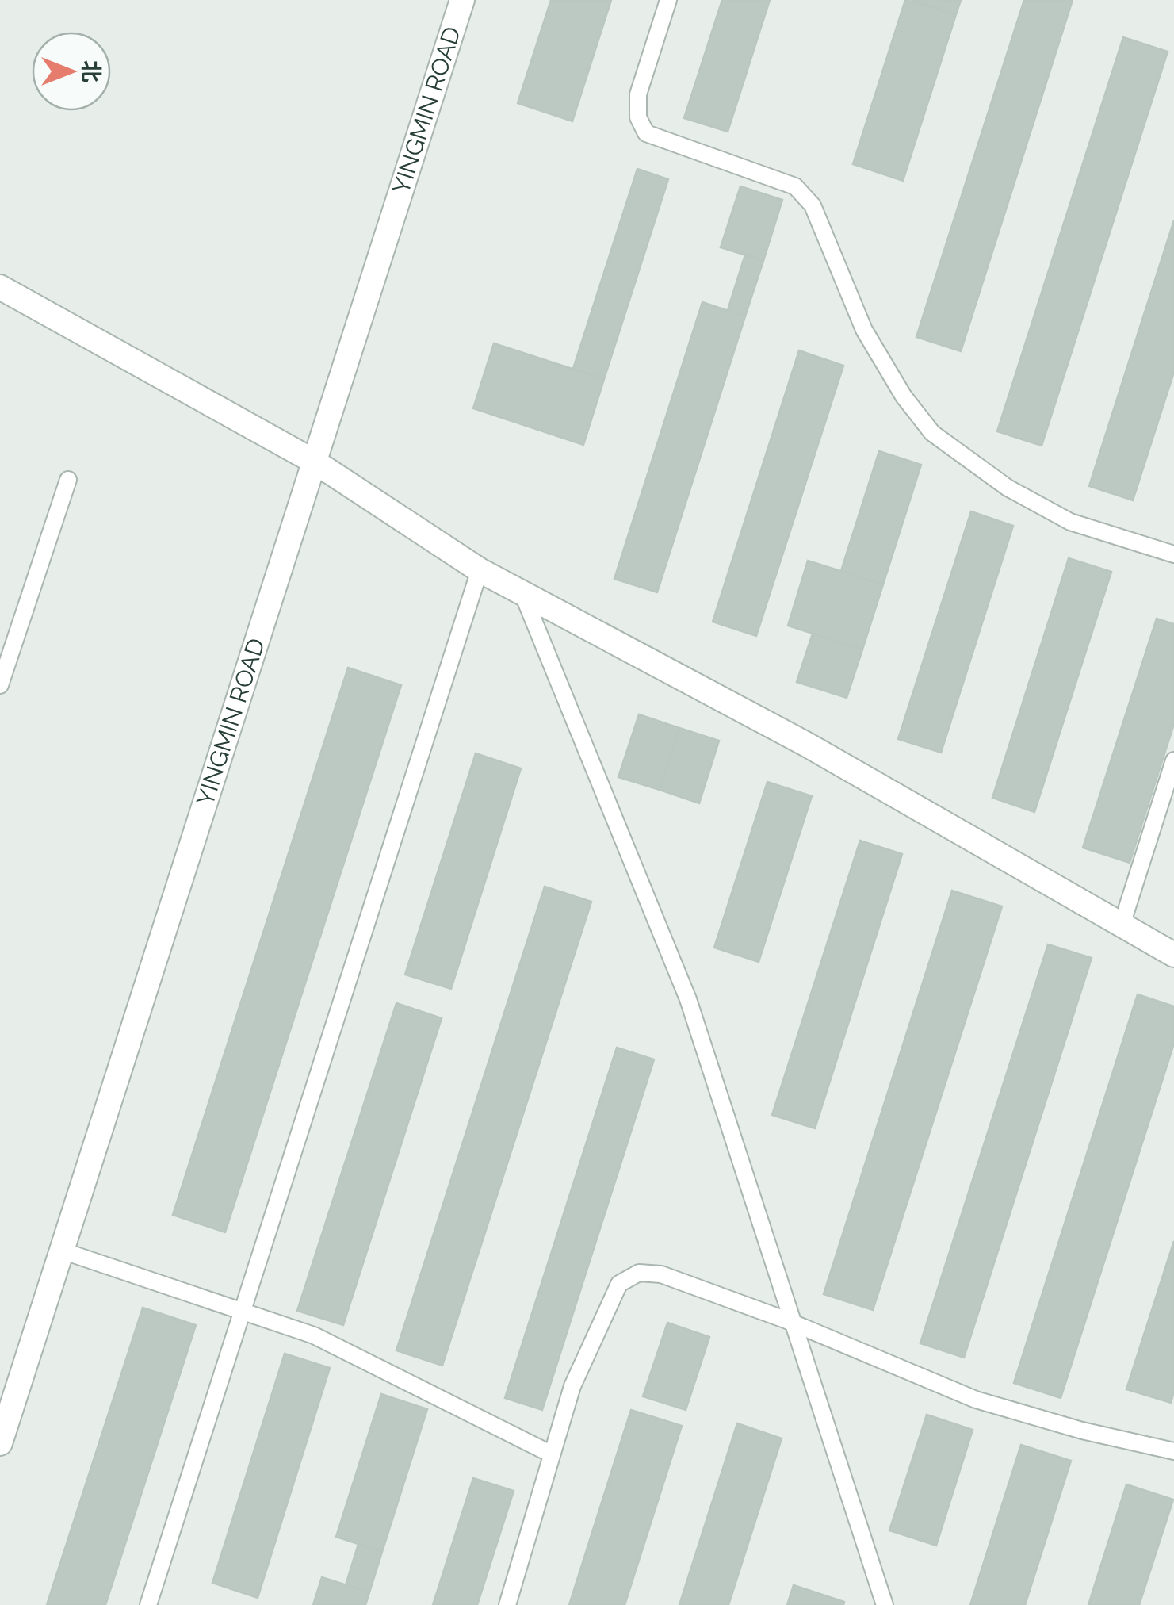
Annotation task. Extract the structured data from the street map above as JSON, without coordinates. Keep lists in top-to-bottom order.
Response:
{
  "streets": {
    "street": ["YINGMIN ROAD"]
  },
  "north": "right"
}
